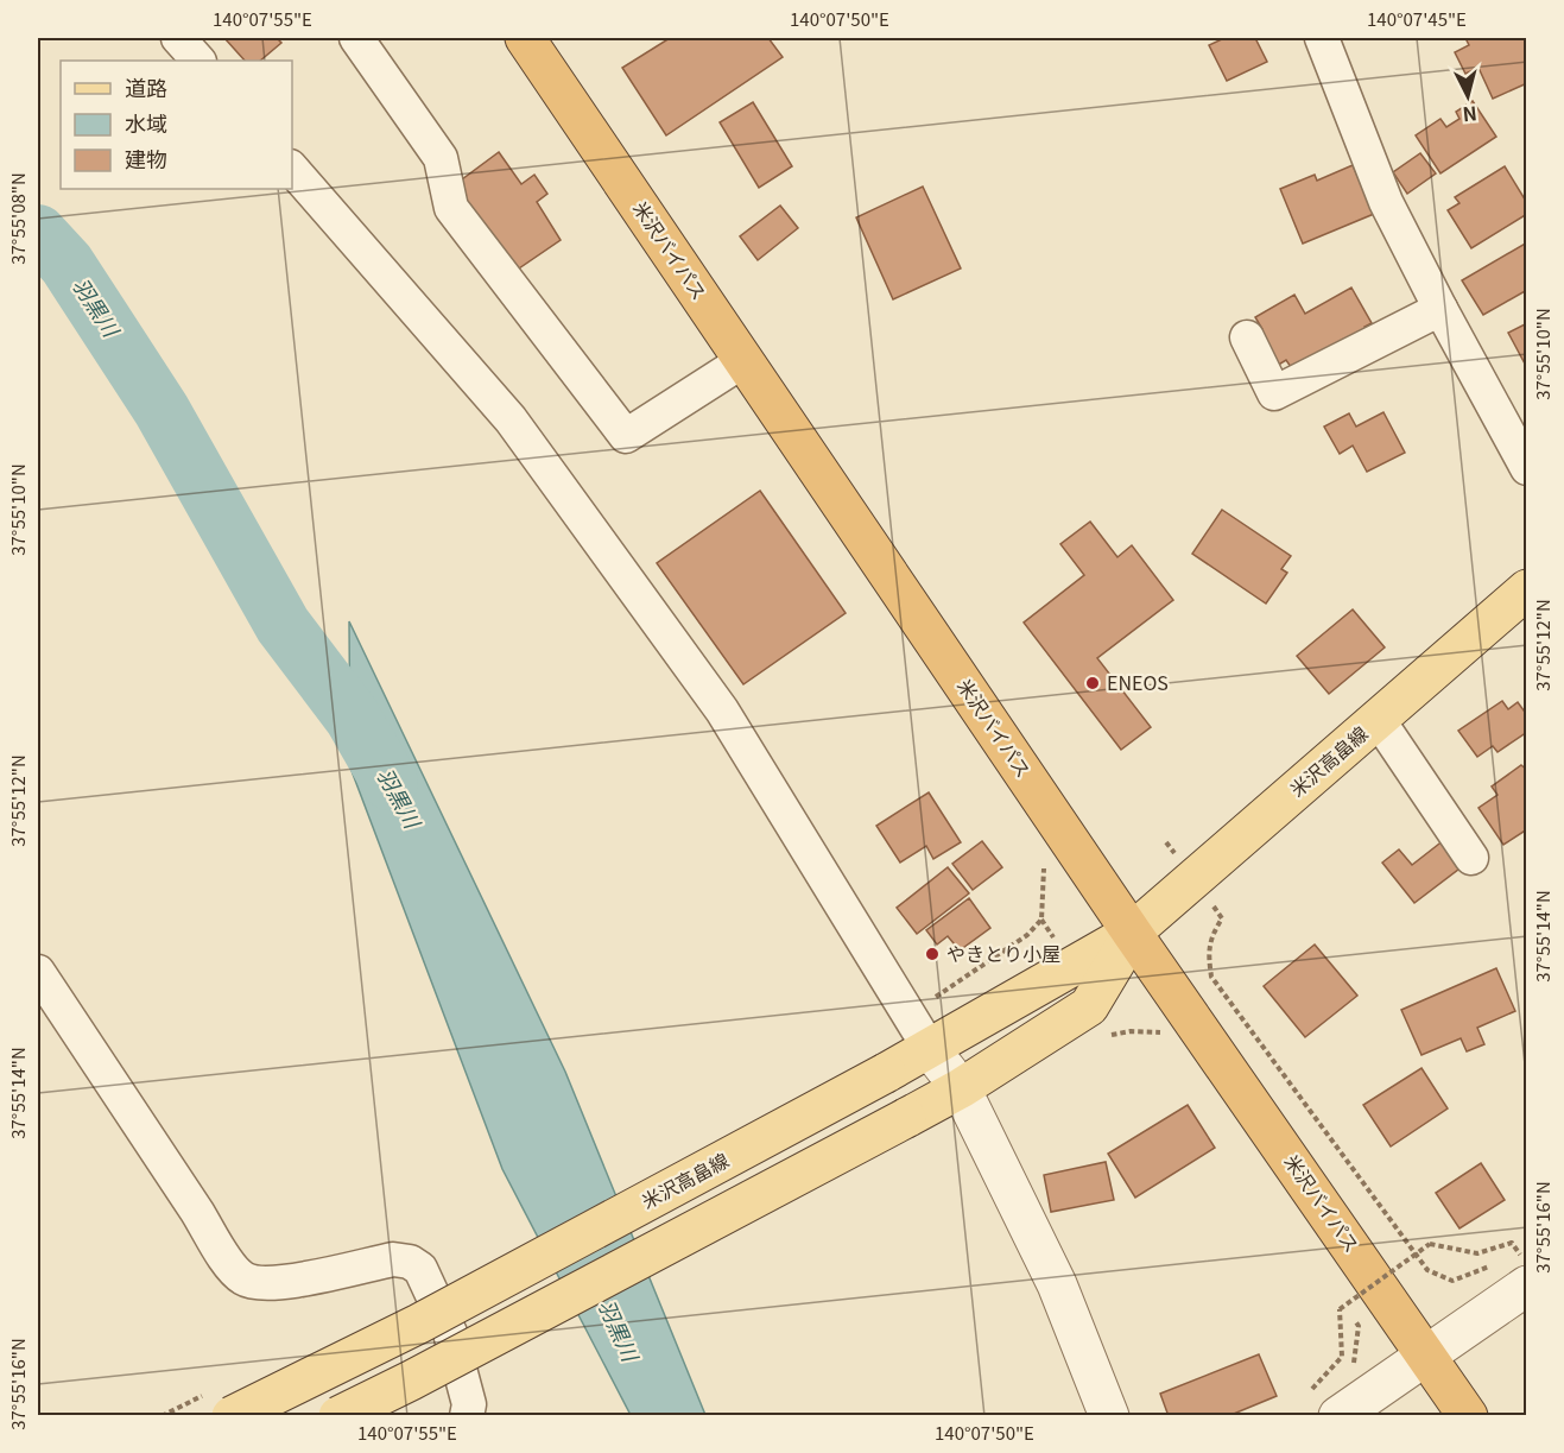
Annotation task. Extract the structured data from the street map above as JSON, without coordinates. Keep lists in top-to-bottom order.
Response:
{
  "streets": {
    "highway": ["米沢バイパス"],
    "main road": ["米沢高畠線"]
  },
  "crossings": [
    ["米沢バイパス", "米沢高畠線"]
  ],
  "water": ["羽黒川"],
  "places": ["ENEOS", "やきとり小屋"],
  "legend": ["道路", "水域", "建物"],
  "north": "bottom",
  "coordinates": [
    "140°07'55\"E",
    "140°07'50\"E",
    "140°07'45\"E",
    "37°55'08\"N",
    "37°55'10\"N",
    "37°55'12\"N",
    "37°55'14\"N",
    "37°55'16\"N"
  ]
}
